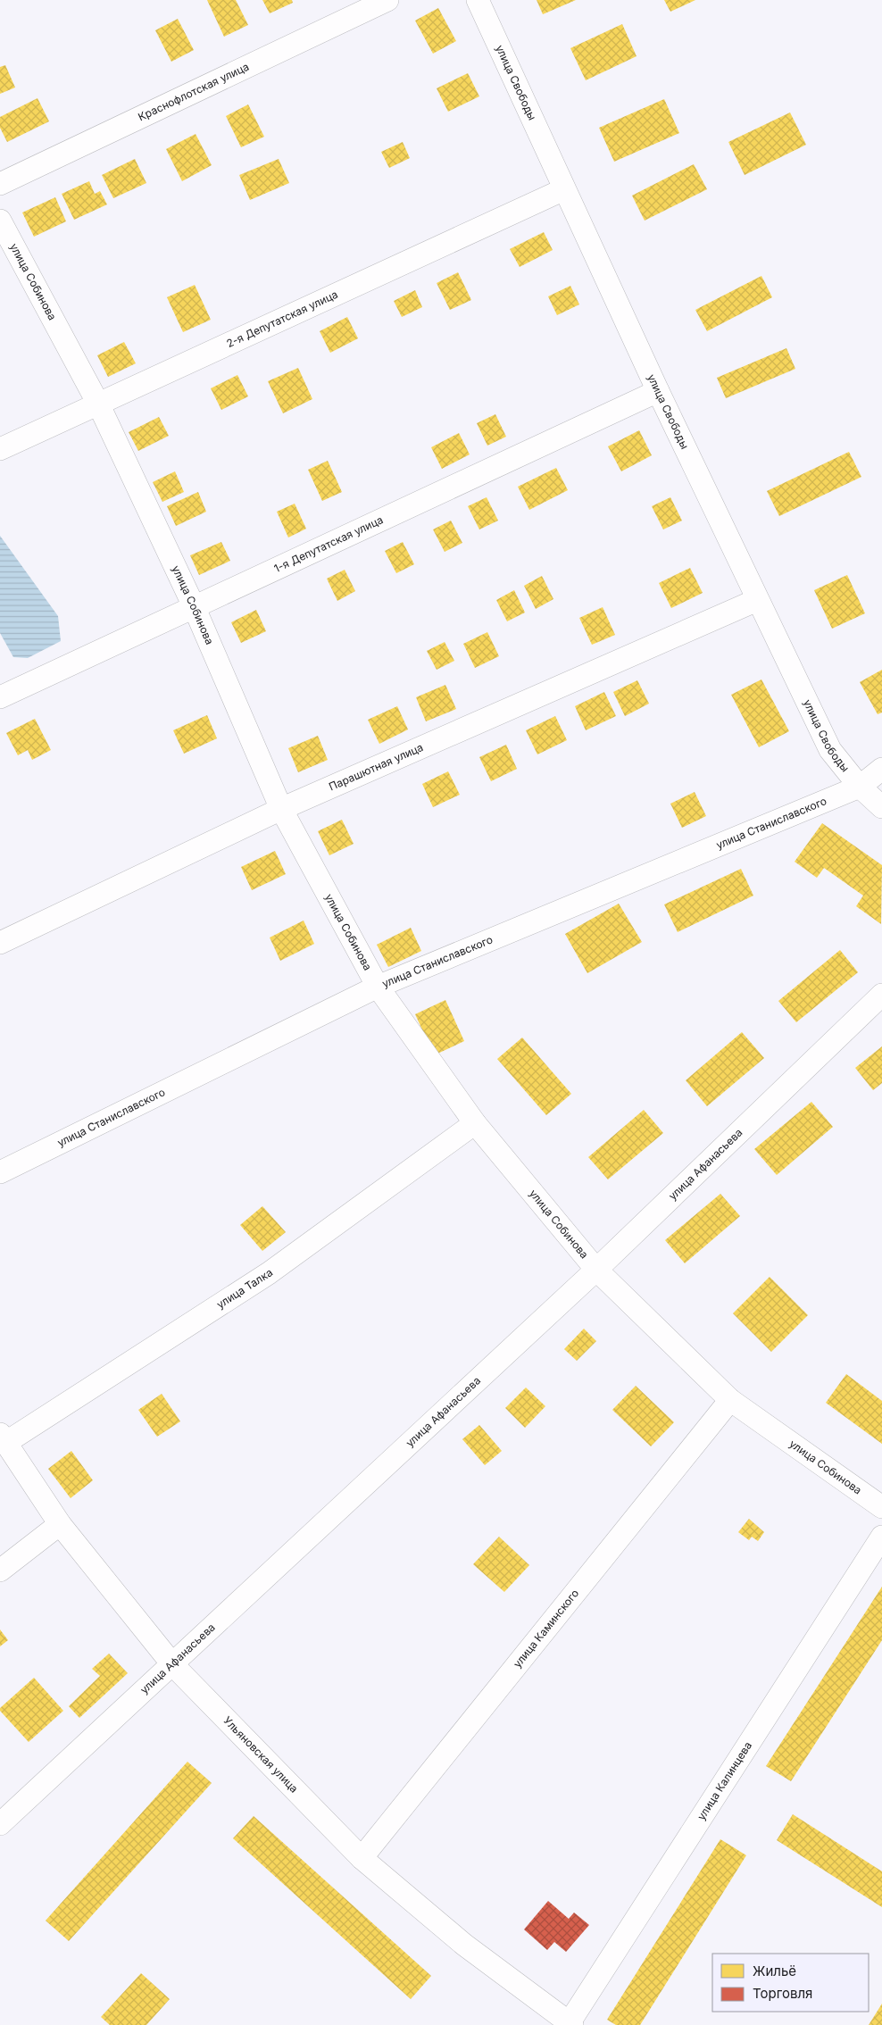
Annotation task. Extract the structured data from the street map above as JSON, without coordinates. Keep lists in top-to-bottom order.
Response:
{
  "streets": {
    "street": [
      "улица Свободы",
      "Краснофлотская улица",
      "улица Собинова",
      "2-я Депутатская улица",
      "1-я Депутатская улица",
      "Парашютная улица",
      "улица Станиславского",
      "улица Афанасьева",
      "улица Талка",
      "улица Каминского",
      "Ульяновская улица",
      "улица Калинцева"
    ]
  },
  "crossings": [
    ["улица Свободы", "2-я Депутатская улица"],
    ["улица Свободы", "1-я Депутатская улица"],
    ["улица Свободы", "Парашютная улица"],
    ["улица Свободы", "улица Станиславского"],
    ["улица Собинова", "2-я Депутатская улица"],
    ["улица Собинова", "1-я Депутатская улица"],
    ["улица Собинова", "Парашютная улица"],
    ["улица Собинова", "улица Станиславского"],
    ["улица Собинова", "улица Афанасьева"],
    ["улица Собинова", "улица Талка"],
    ["улица Собинова", "улица Каминского"],
    ["улица Афанасьева", "Ульяновская улица"],
    ["улица Талка", "Ульяновская улица"],
    ["улица Каминского", "Ульяновская улица"],
    ["Ульяновская улица", "улица Калинцева"]
  ],
  "legend": ["Жильё", "Торговля"]
}
